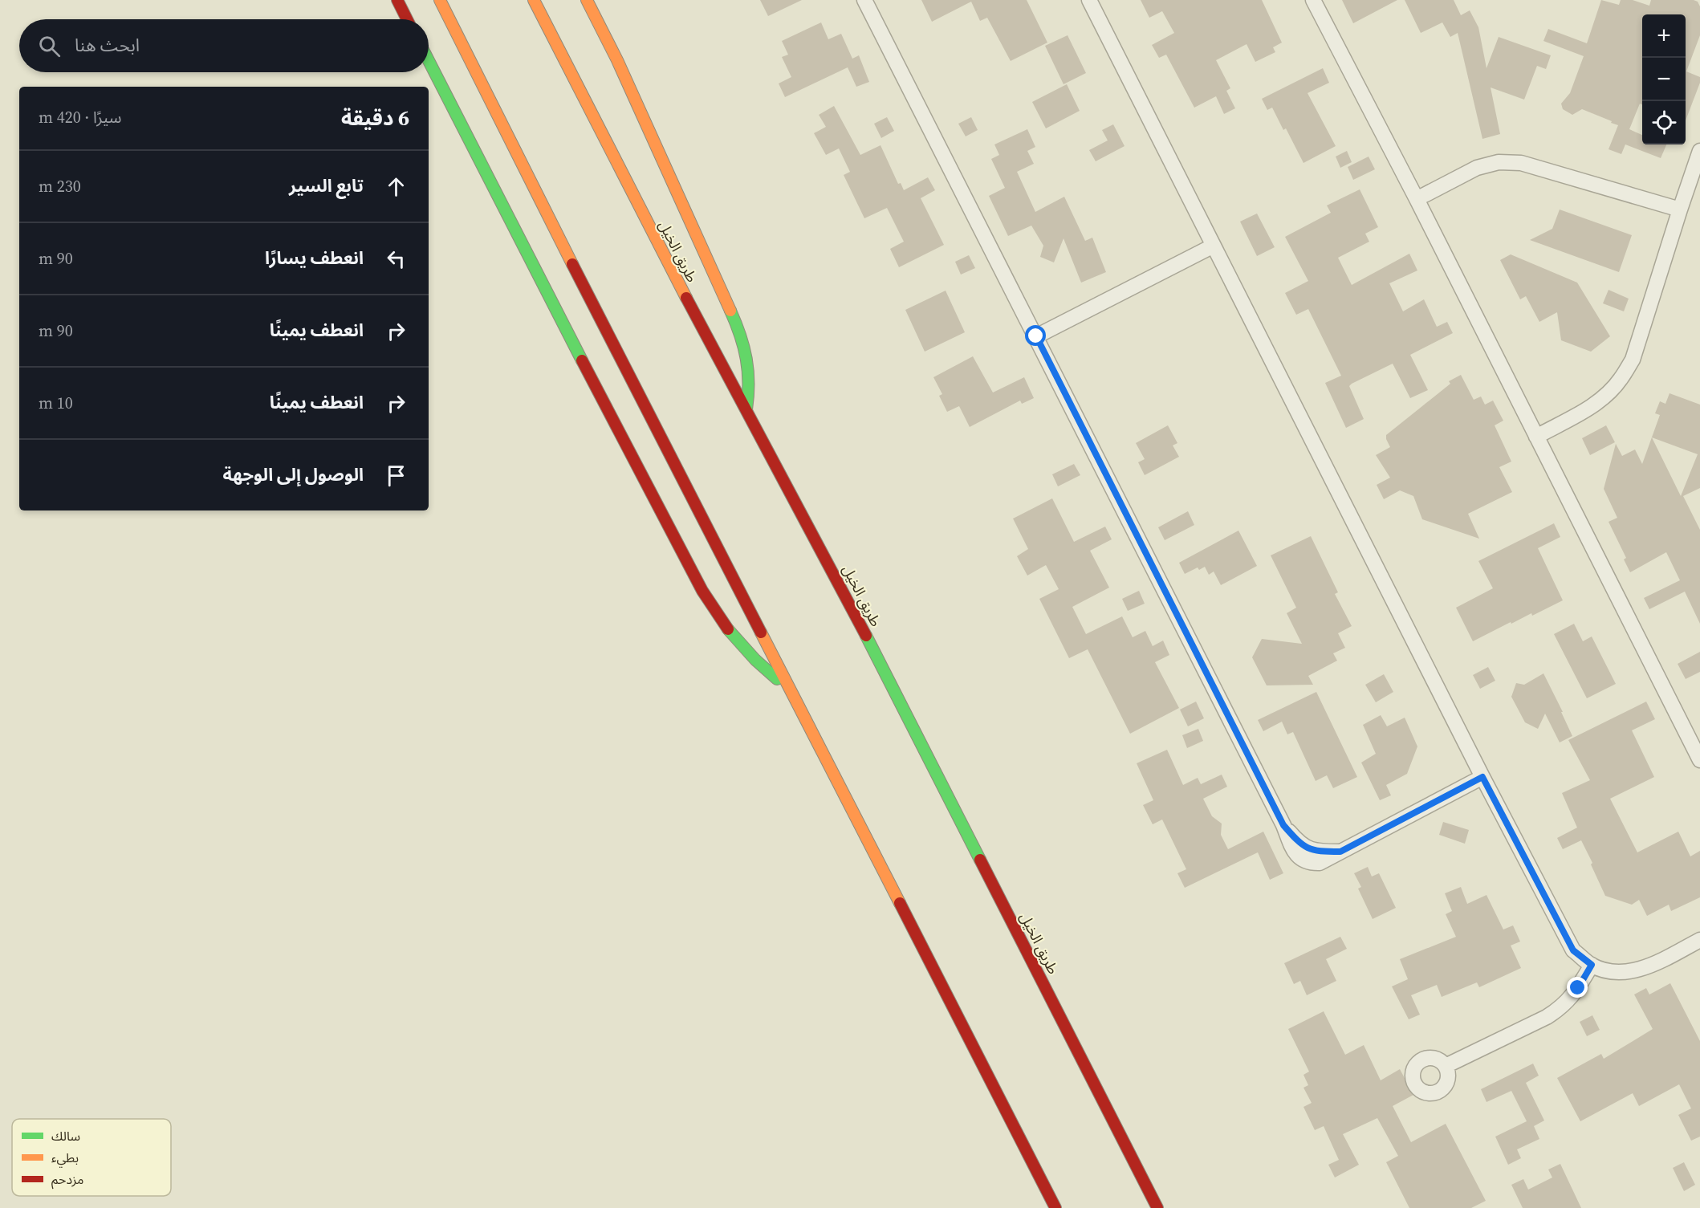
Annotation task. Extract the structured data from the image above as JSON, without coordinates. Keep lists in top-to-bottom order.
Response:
{
  "streets": {
    "highway": ["طريق الخيل"]
  },
  "legend": ["سالك", "بطيء", "مزدحم"],
  "page": {
    "map_buttons": ["+", "−"],
    "search": "ابحث هنا",
    "heading": ["6 دقيقة", "سيرًا · 420 m"],
    "list": [
      ["تابع السير", "230 m"],
      ["انعطف يسارًا", "90 m"],
      ["انعطف يمينًا", "90 m"],
      ["انعطف يمينًا", "10 m"],
      "الوصول إلى الوجهة"
    ]
  }
}
